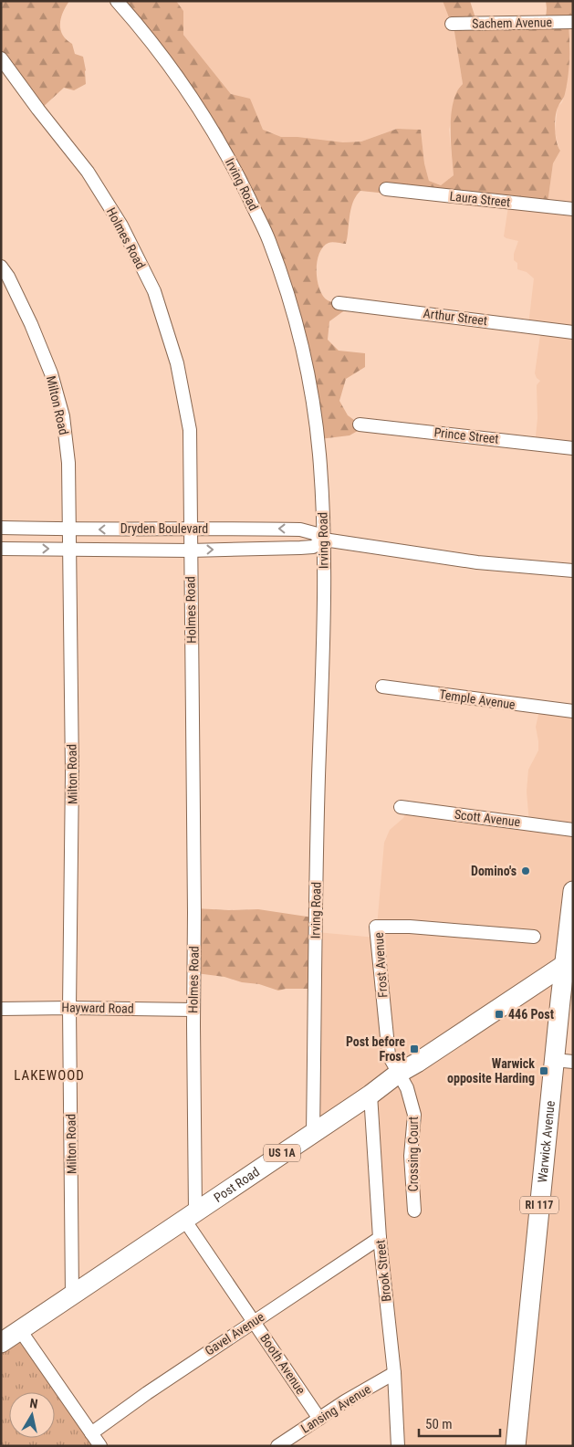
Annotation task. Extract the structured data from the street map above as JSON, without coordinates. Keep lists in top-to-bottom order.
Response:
{
  "streets": {
    "main road": [
      "Warwick Avenue",
      "US 1A",
      "Post Road",
      "RI 117"
    ],
    "street": [
      "Sachem Avenue",
      "Irving Road",
      "Laura Street",
      "Holmes Road",
      "Arthur Street",
      "Milton Road",
      "Prince Street",
      "Dryden Boulevard",
      "Temple Avenue",
      "Scott Avenue",
      "Frost Avenue",
      "Hayward Road",
      "Crossing Court",
      "Brook Street",
      "Gavel Avenue",
      "Booth Avenue",
      "Lansing Avenue"
    ]
  },
  "crossings": [
    ["Irving Road", "Dryden Boulevard"],
    ["Irving Road", "Post Road"],
    ["Holmes Road", "Dryden Boulevard"],
    ["Holmes Road", "Hayward Road"],
    ["Holmes Road", "Post Road"],
    ["Holmes Road", "Booth Avenue"],
    ["Milton Road", "Dryden Boulevard"],
    ["Milton Road", "Hayward Road"],
    ["Milton Road", "Post Road"],
    ["Frost Avenue", "Crossing Court"],
    ["Frost Avenue", "Post Road"],
    ["Warwick Avenue", "Post Road"],
    ["Crossing Court", "Post Road"],
    ["Post Road", "Brook Street"],
    ["Post Road", "Booth Avenue"],
    ["Brook Street", "Gavel Avenue"],
    ["Brook Street", "Lansing Avenue"],
    ["Gavel Avenue", "Booth Avenue"],
    ["Booth Avenue", "Lansing Avenue"]
  ],
  "districts": ["LAKEWOOD"],
  "places": {
    "other": ["Domino's"],
    "transit": ["446 Post", "Post before Frost", "Warwick opposite Harding"]
  },
  "scale_bar": "50 m",
  "north": "top"
}
